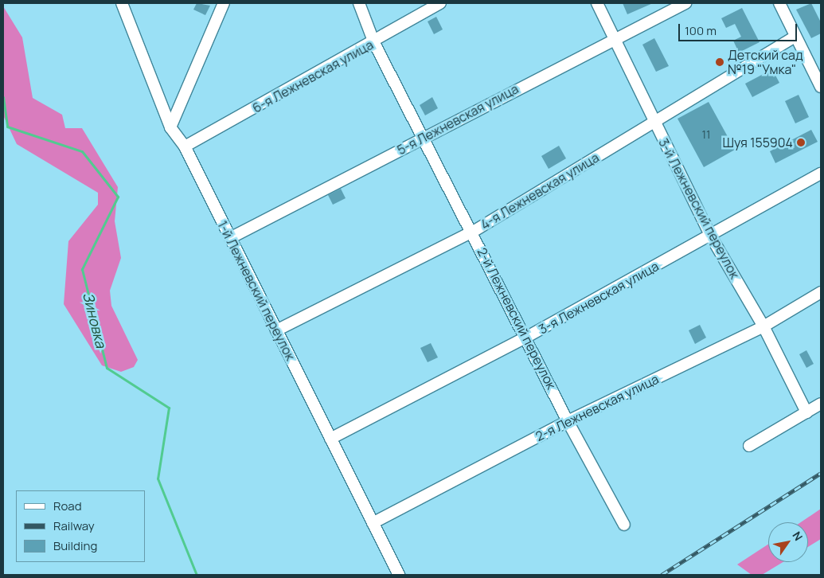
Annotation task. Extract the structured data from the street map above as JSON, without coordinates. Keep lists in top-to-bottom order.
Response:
{
  "streets": {
    "street": [
      "6-я Лежневская улица",
      "5-я Лежневская улица",
      "4-я Лежневская улица",
      "3-й Лежневский переулок",
      "1-й Лежневский переулок",
      "3-я Лежневская улица",
      "2-й Лежневский переулок",
      "2-я Лежневская улица"
    ]
  },
  "crossings": [
    ["6-я Лежневская улица", "1-й Лежневский переулок"],
    ["6-я Лежневская улица", "2-й Лежневский переулок"],
    ["5-я Лежневская улица", "3-й Лежневский переулок"],
    ["5-я Лежневская улица", "1-й Лежневский переулок"],
    ["5-я Лежневская улица", "2-й Лежневский переулок"],
    ["4-я Лежневская улица", "3-й Лежневский переулок"],
    ["4-я Лежневская улица", "1-й Лежневский переулок"],
    ["4-я Лежневская улица", "2-й Лежневский переулок"],
    ["3-й Лежневский переулок", "3-я Лежневская улица"],
    ["3-й Лежневский переулок", "2-я Лежневская улица"],
    ["1-й Лежневский переулок", "3-я Лежневская улица"],
    ["1-й Лежневский переулок", "2-я Лежневская улица"],
    ["3-я Лежневская улица", "2-й Лежневский переулок"],
    ["2-й Лежневский переулок", "2-я Лежневская улица"]
  ],
  "water": ["Зиновка"],
  "places": ["Детский сад №19 \"Умка\"", "Шуя 155904"],
  "house_numbers": ["11"],
  "legend": ["Road", "Railway", "Building"],
  "scale_bar": "100 m",
  "north": "top right"
}
